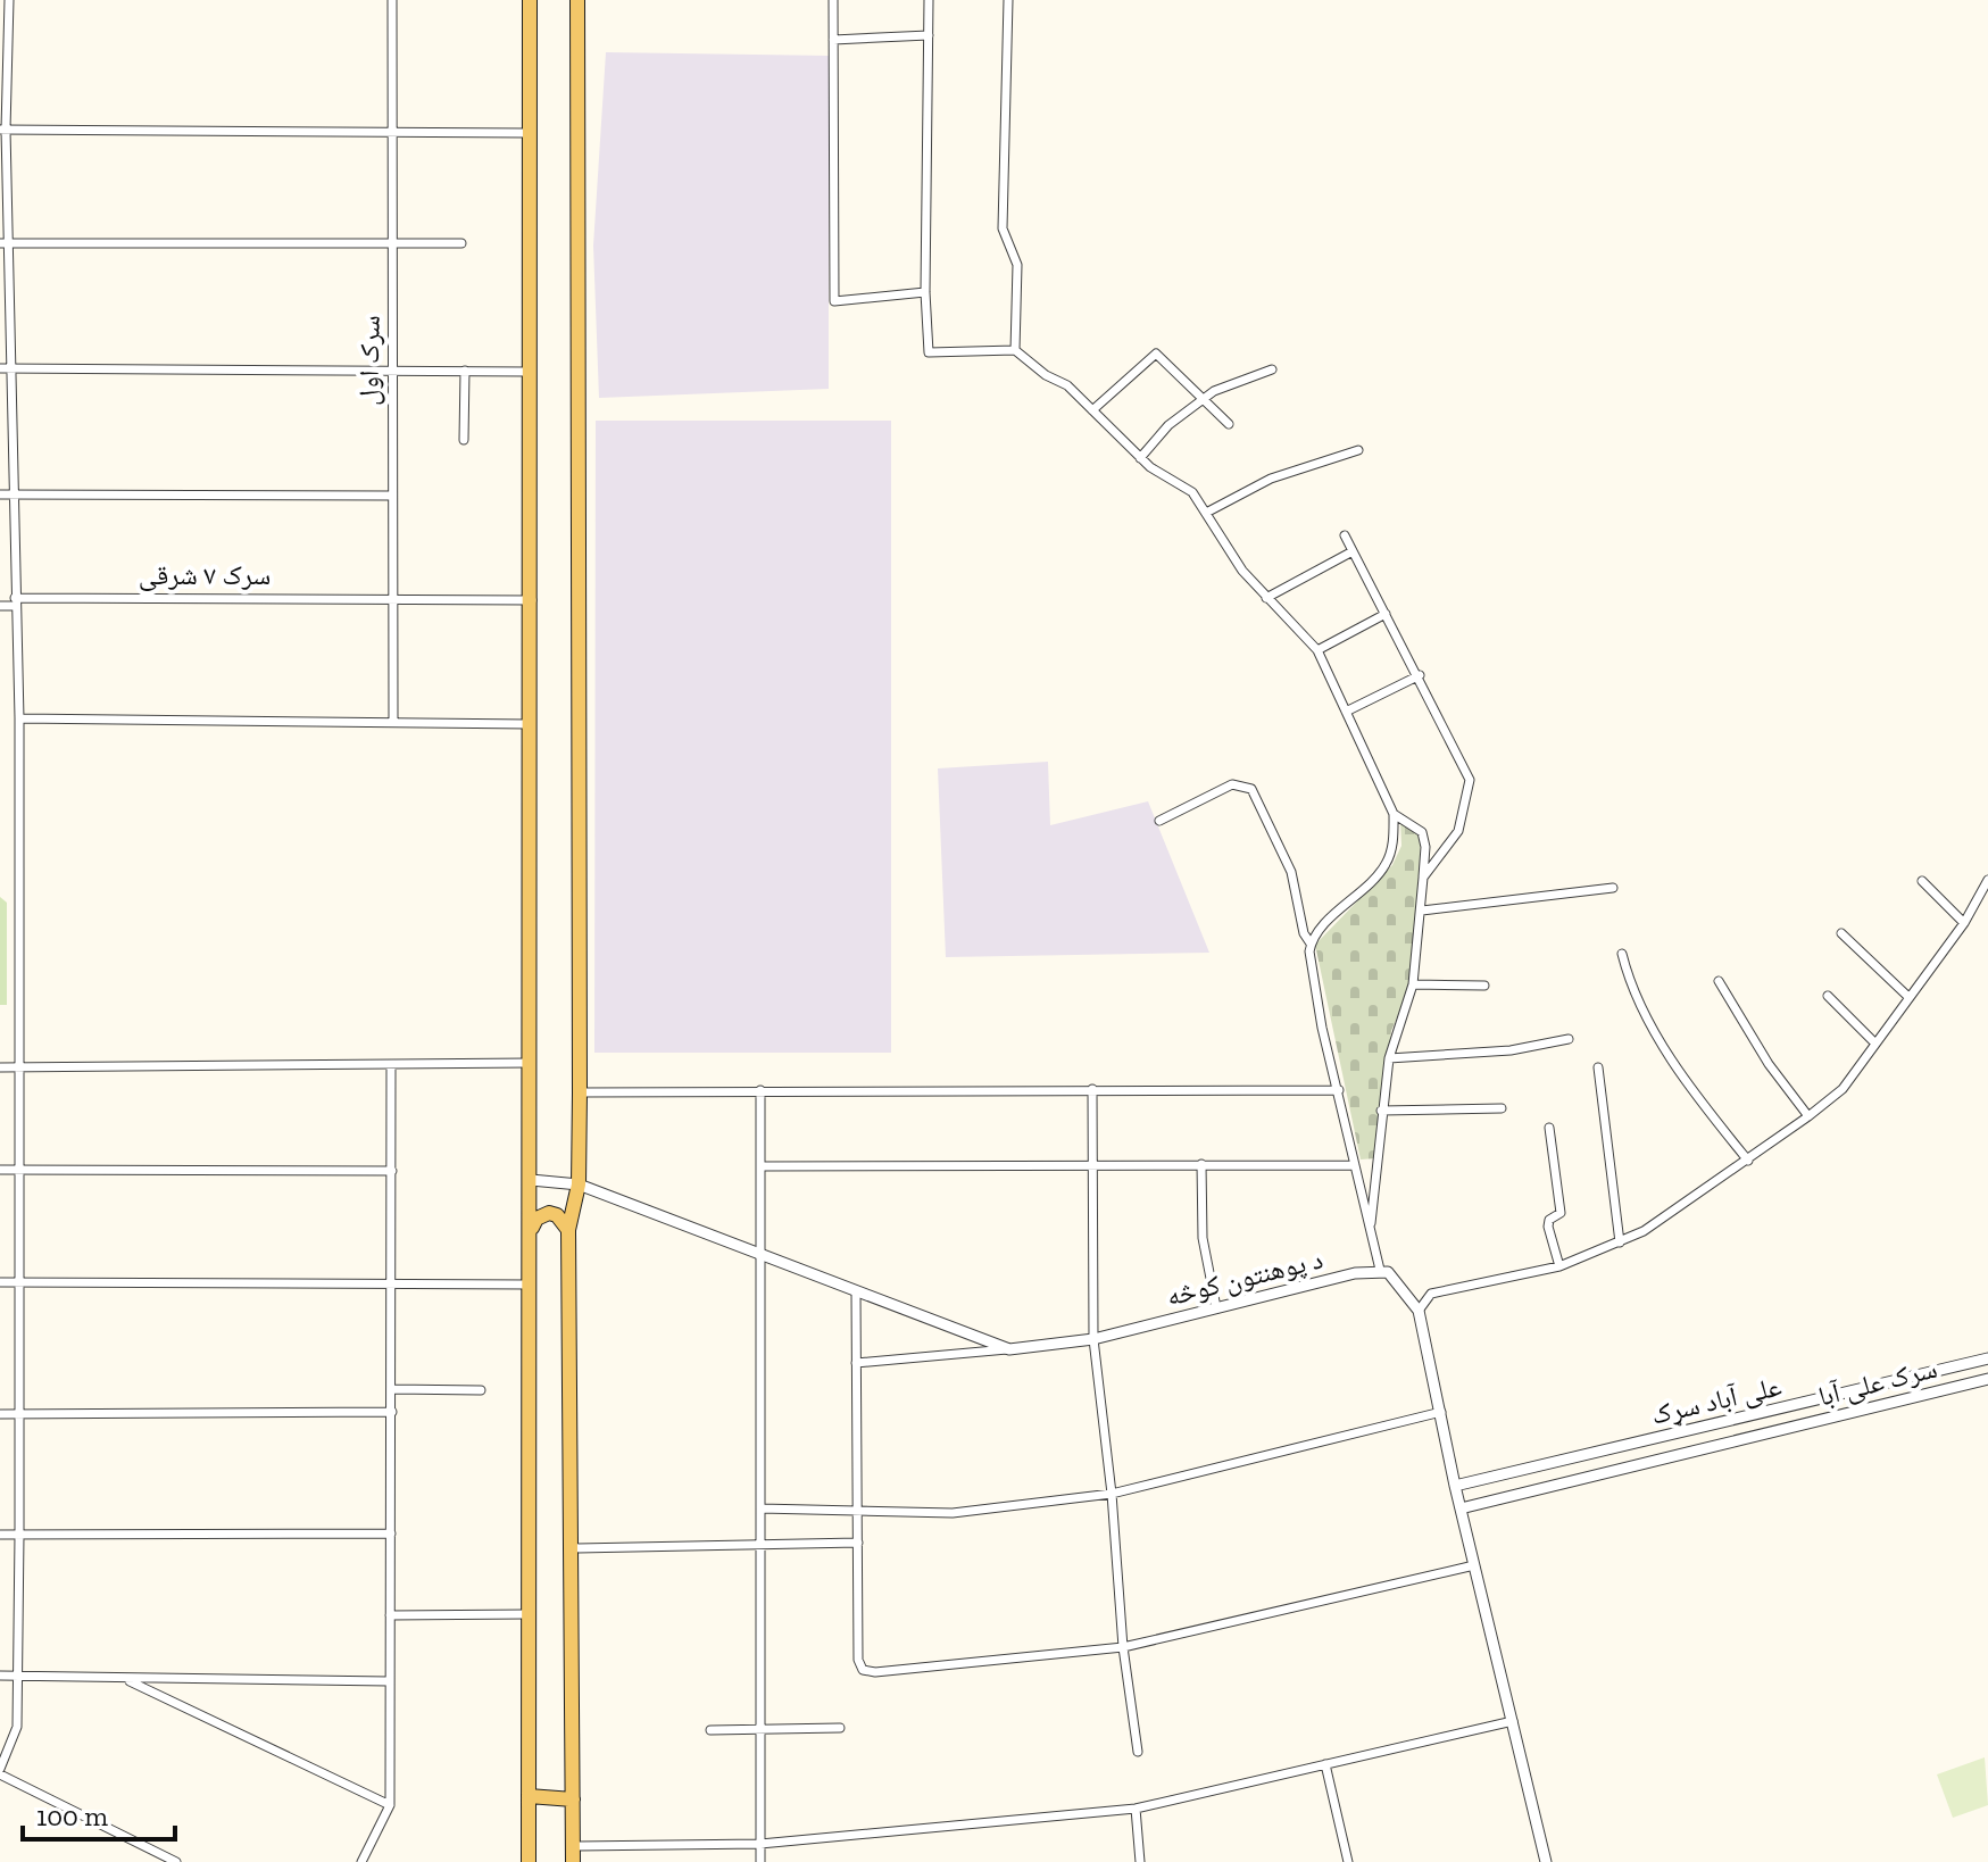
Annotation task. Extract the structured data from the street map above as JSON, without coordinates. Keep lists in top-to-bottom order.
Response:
{
  "streets": {
    "street": [
      "سرک‌ اول",
      "سرک ۷ شرقی",
      "د پوهنتون کوڅه",
      "سرک علی آبا",
      "علی آباد سړک"
    ]
  },
  "crossings": [
    ["سرک‌ اول", "سرک ۷ شرقی"]
  ],
  "scale_bar": "100 m"
}
